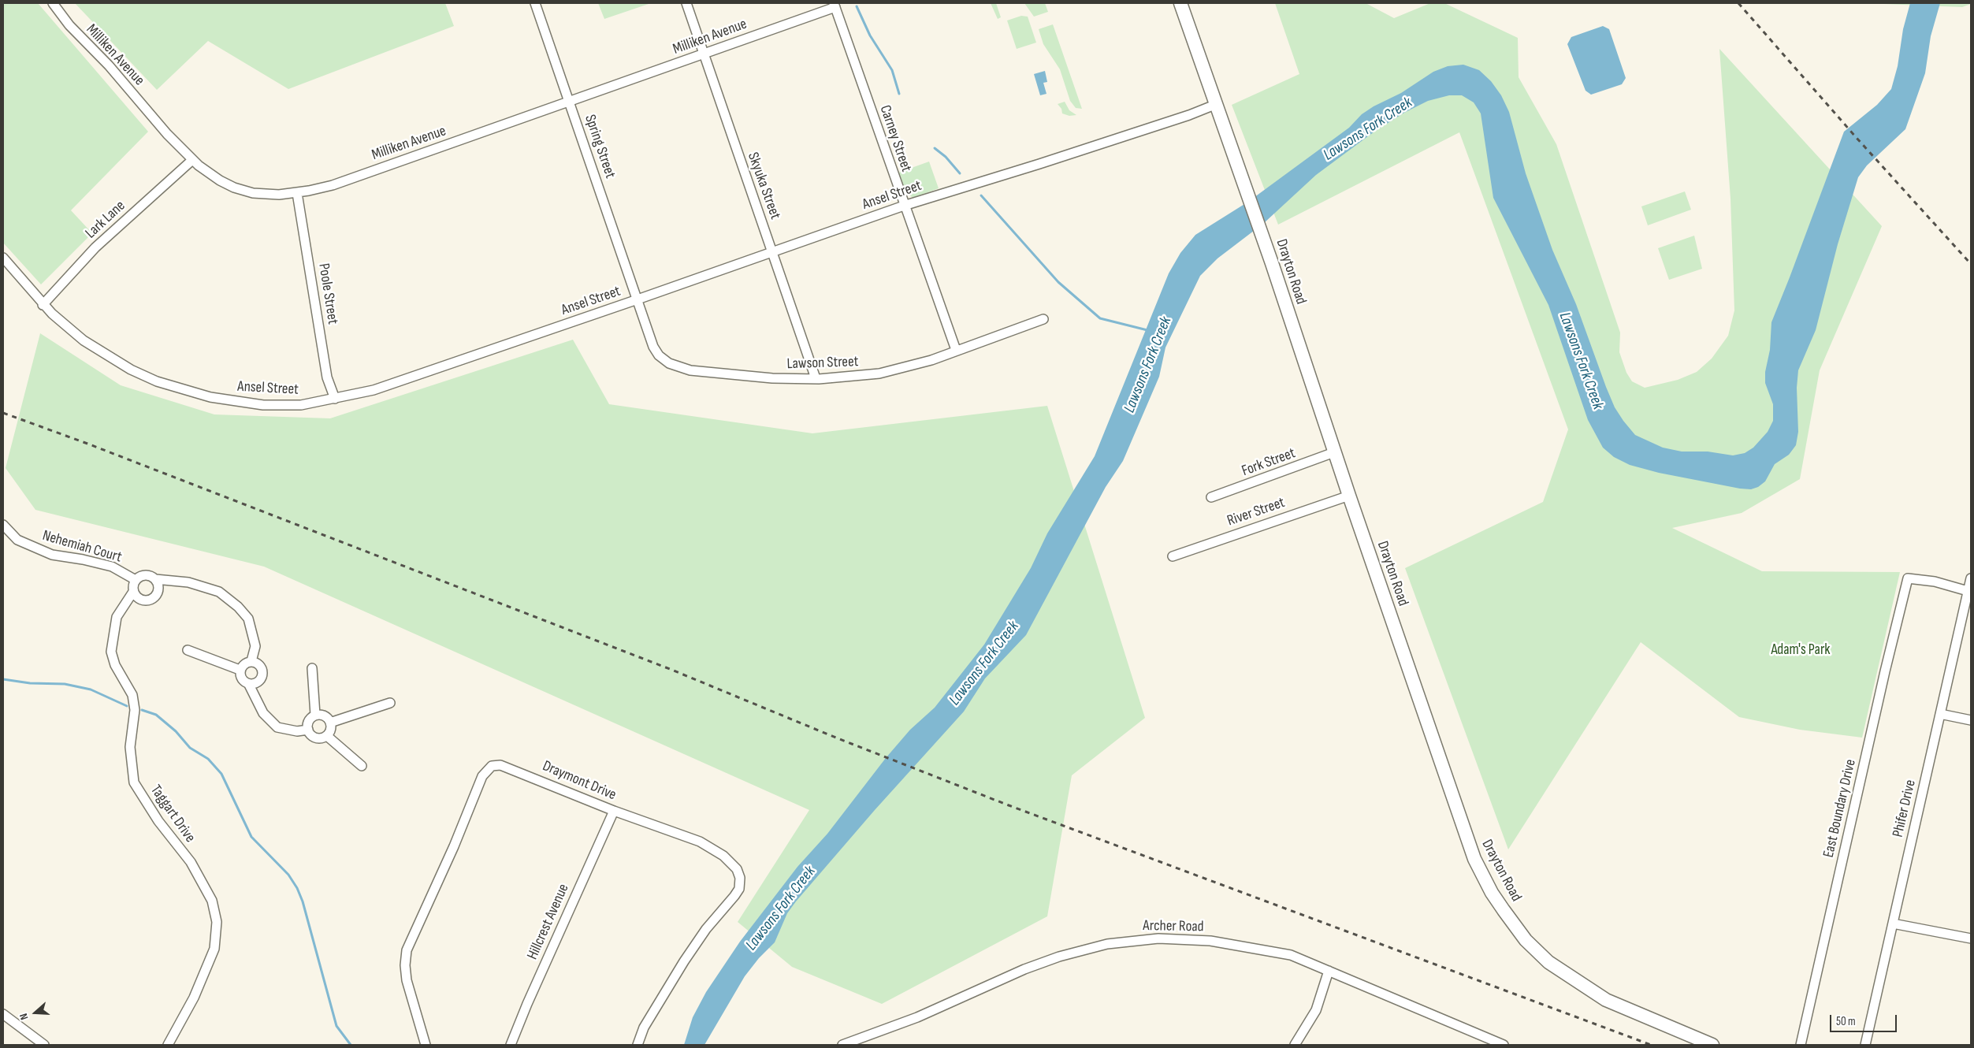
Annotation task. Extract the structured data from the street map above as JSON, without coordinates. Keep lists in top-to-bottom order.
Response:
{
  "streets": {
    "main road": ["Drayton Road"],
    "street": [
      "Milliken Avenue",
      "Carney Street",
      "Spring Street",
      "Skyuka Street",
      "Ansel Street",
      "Lark Lane",
      "Poole Street",
      "Lawson Street",
      "Fork Street",
      "River Street",
      "Nehemiah Court",
      "Draymont Drive",
      "East Boundary Drive",
      "Phifer Drive",
      "Taggart Drive",
      "Hillcrest Avenue",
      "Archer Road"
    ]
  },
  "crossings": [
    ["Milliken Avenue", "Carney Street"],
    ["Milliken Avenue", "Spring Street"],
    ["Milliken Avenue", "Skyuka Street"],
    ["Milliken Avenue", "Lark Lane"],
    ["Milliken Avenue", "Poole Street"],
    ["Carney Street", "Ansel Street"],
    ["Carney Street", "Lawson Street"],
    ["Spring Street", "Ansel Street"],
    ["Spring Street", "Lawson Street"],
    ["Skyuka Street", "Ansel Street"],
    ["Skyuka Street", "Lawson Street"],
    ["Ansel Street", "Lark Lane"],
    ["Ansel Street", "Drayton Road"],
    ["Ansel Street", "Poole Street"],
    ["Ansel Street", "Lawson Street"],
    ["Drayton Road", "Fork Street"],
    ["Drayton Road", "River Street"],
    ["Nehemiah Court", "Taggart Drive"],
    ["Draymont Drive", "Hillcrest Avenue"],
    ["East Boundary Drive", "Phifer Drive"]
  ],
  "water": ["Lawsons Fork Creek"],
  "parks": ["Adam's Park"],
  "scale_bar": "50 m",
  "north": "left"
}
